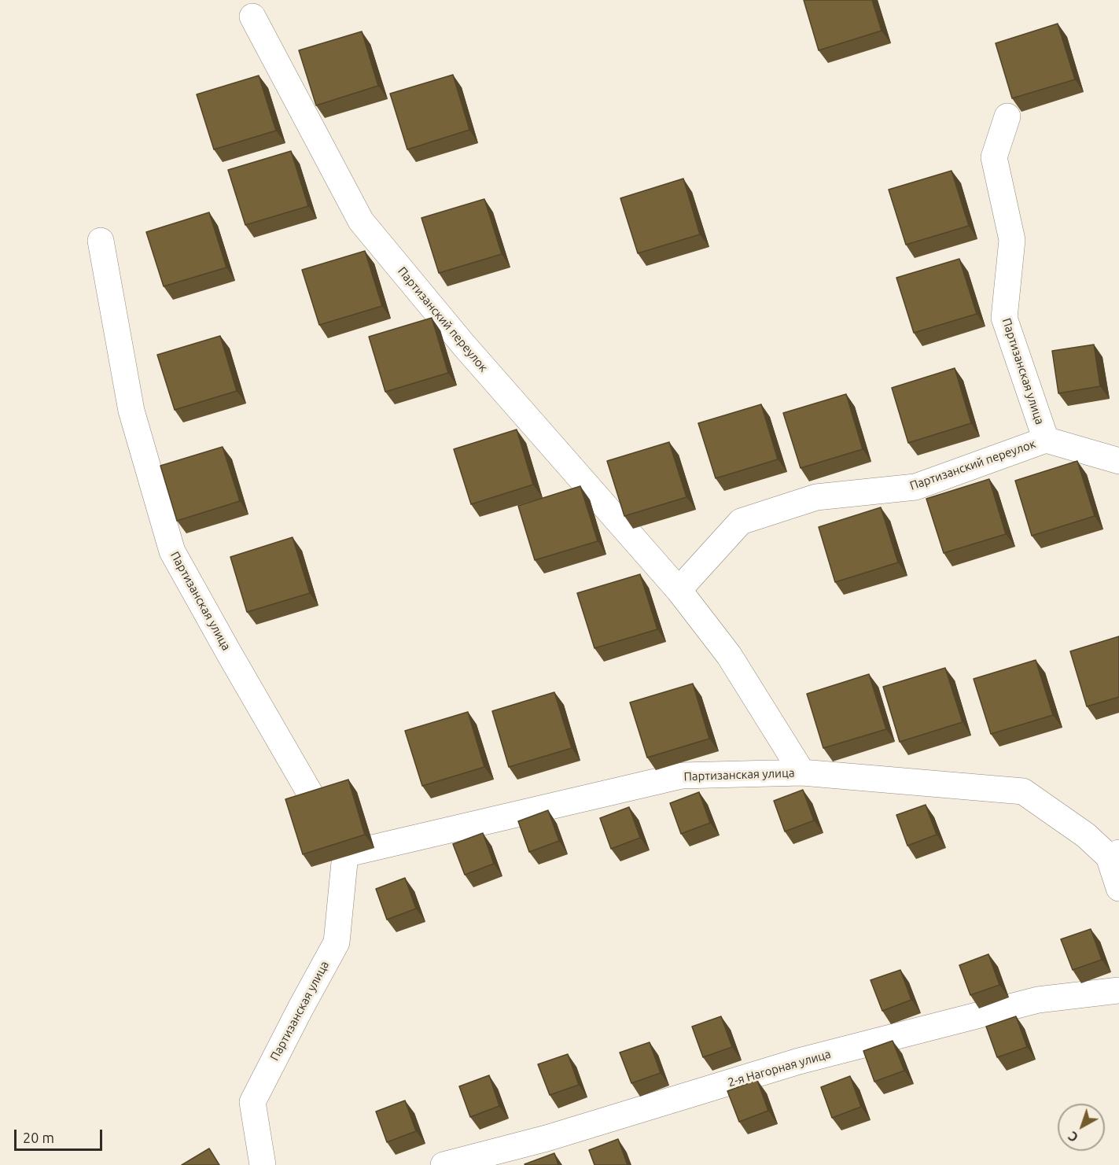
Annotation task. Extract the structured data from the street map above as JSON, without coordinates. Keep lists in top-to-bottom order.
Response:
{
  "streets": {
    "street": ["Партизанский переулок", "Партизанская улица", "2-я Нагорная улица"]
  },
  "crossings": [
    ["Партизанский переулок", "Партизанская улица"]
  ],
  "scale_bar": "20 m",
  "north": "bottom left"
}
